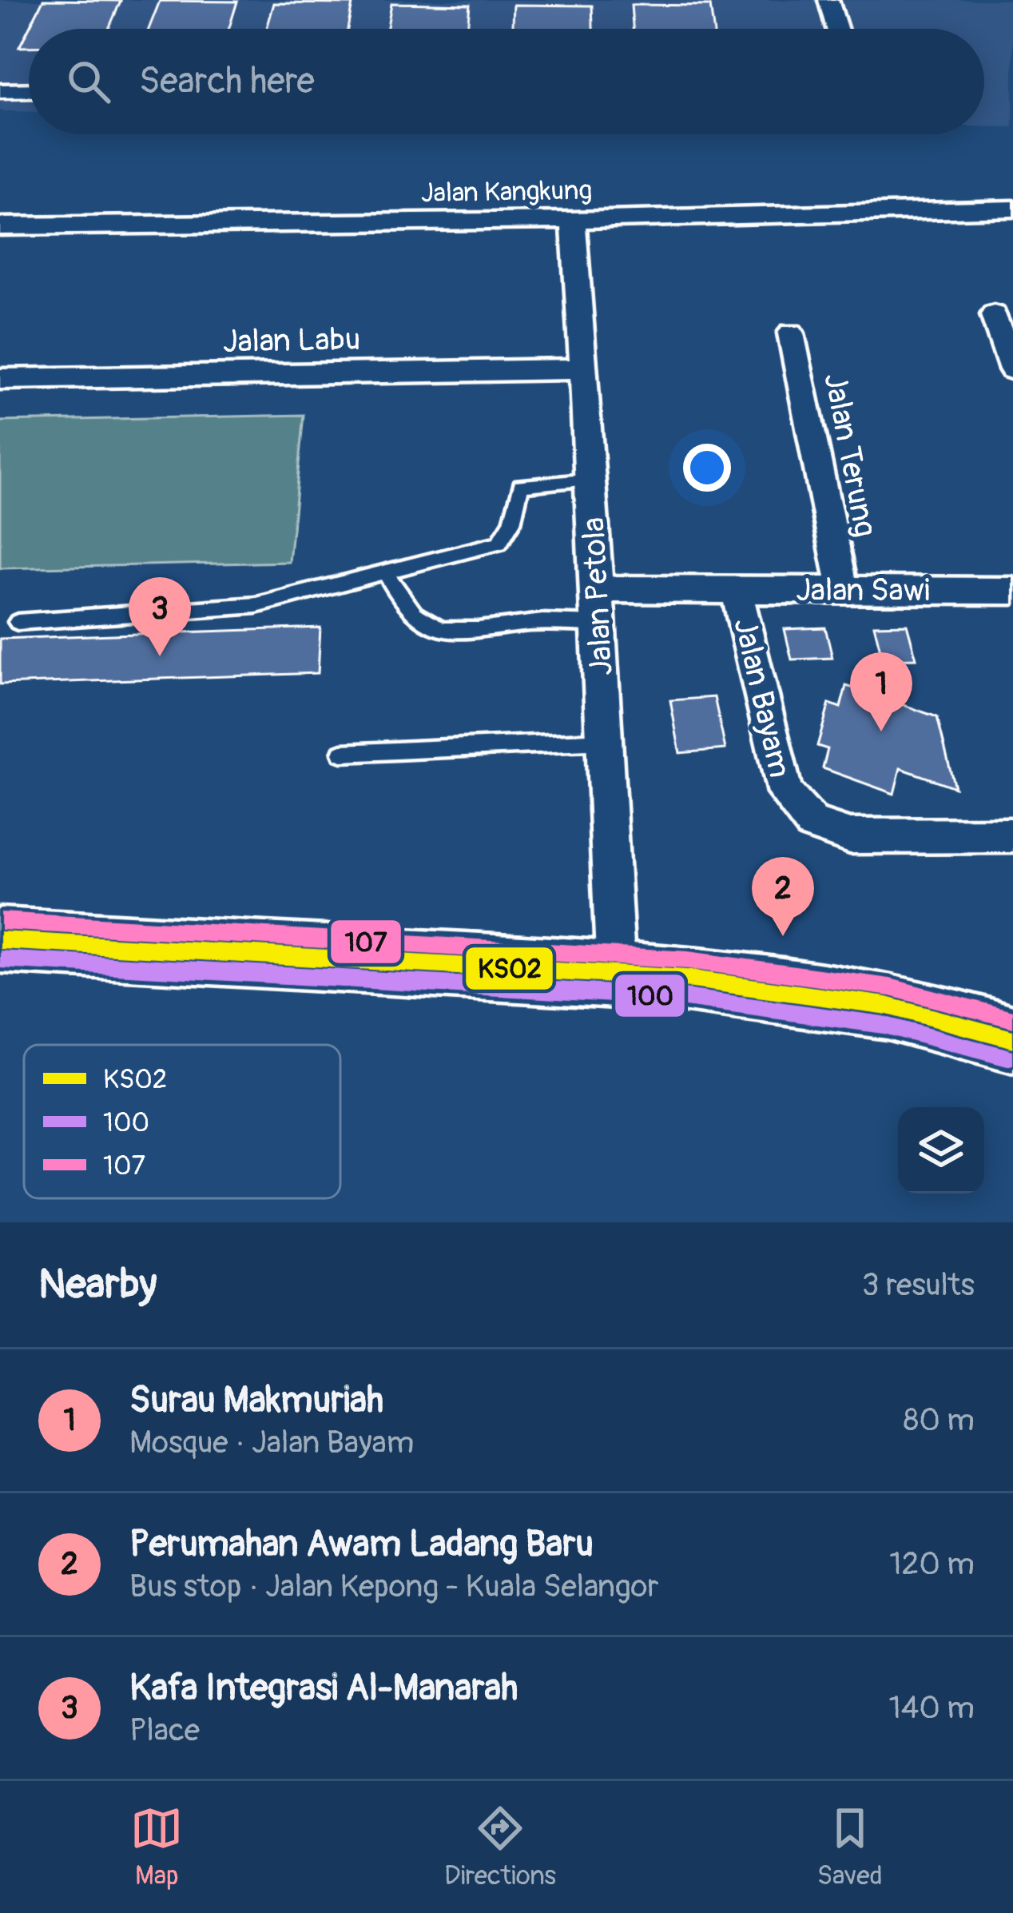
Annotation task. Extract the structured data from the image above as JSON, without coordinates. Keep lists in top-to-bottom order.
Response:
{
  "streets": {
    "street": [
      "Jalan Kangkung",
      "Jalan Labu",
      "Jalan Terung",
      "Jalan Sawi",
      "Jalan Petola",
      "Jalan Bayam"
    ]
  },
  "crossings": [
    ["Jalan Kangkung", "Jalan Petola"],
    ["Jalan Labu", "Jalan Petola"],
    ["Jalan Terung", "Jalan Sawi"],
    ["Jalan Sawi", "Jalan Petola"],
    ["Jalan Sawi", "Jalan Bayam"]
  ],
  "lines": ["transit line 107", "transit line KS02", "transit line 100"],
  "legend": ["KS02", "100", "107"],
  "page": {
    "search": "Search here",
    "pins": ["3", "1", "2"],
    "heading": ["Nearby", "3 results"],
    "list": [
      {
        "mark": "1",
        "name": "Surau Makmuriah",
        "note": "Mosque · Jalan Bayam",
        "value": "80 m"
      },
      {
        "mark": "2",
        "name": "Perumahan Awam Ladang Baru",
        "note": "Bus stop · Jalan Kepong - Kuala Selangor",
        "value": "120 m"
      },
      {
        "mark": "3",
        "name": "Kafa Integrasi Al-Manarah",
        "note": "Place",
        "value": "140 m"
      }
    ],
    "nav": ["Map", "Directions", "Saved"]
  }
}
